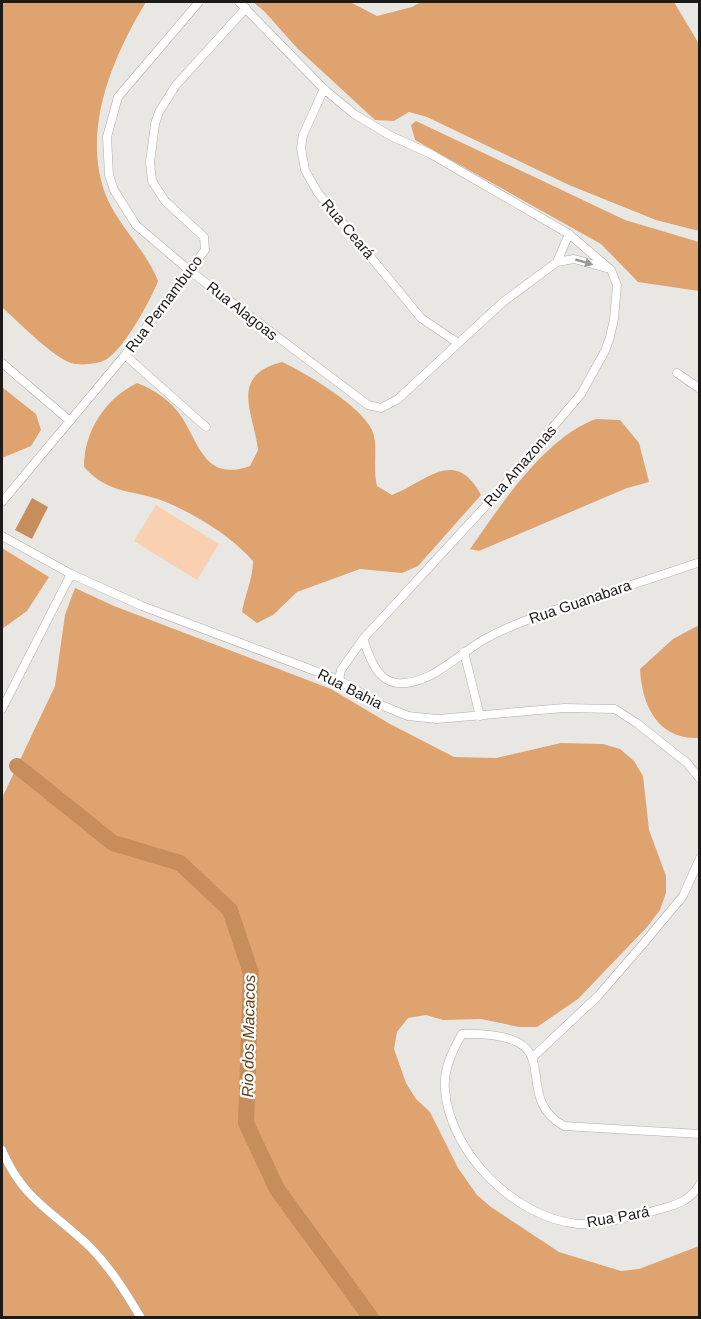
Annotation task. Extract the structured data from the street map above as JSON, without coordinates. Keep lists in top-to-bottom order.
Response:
{
  "streets": {
    "street": [
      "Rua Ceará",
      "Rua Pernambuco",
      "Rua Alagoas",
      "Rua Amazonas",
      "Rua Guanabara",
      "Rua Bahia",
      "Rua Pará"
    ]
  },
  "crossings": [
    ["Rua Ceará", "Rua Alagoas"],
    ["Rua Pernambuco", "Rua Alagoas"],
    ["Rua Amazonas", "Rua Guanabara"],
    ["Rua Amazonas", "Rua Bahia"]
  ],
  "water": ["Rio dos Macacos"]
}
